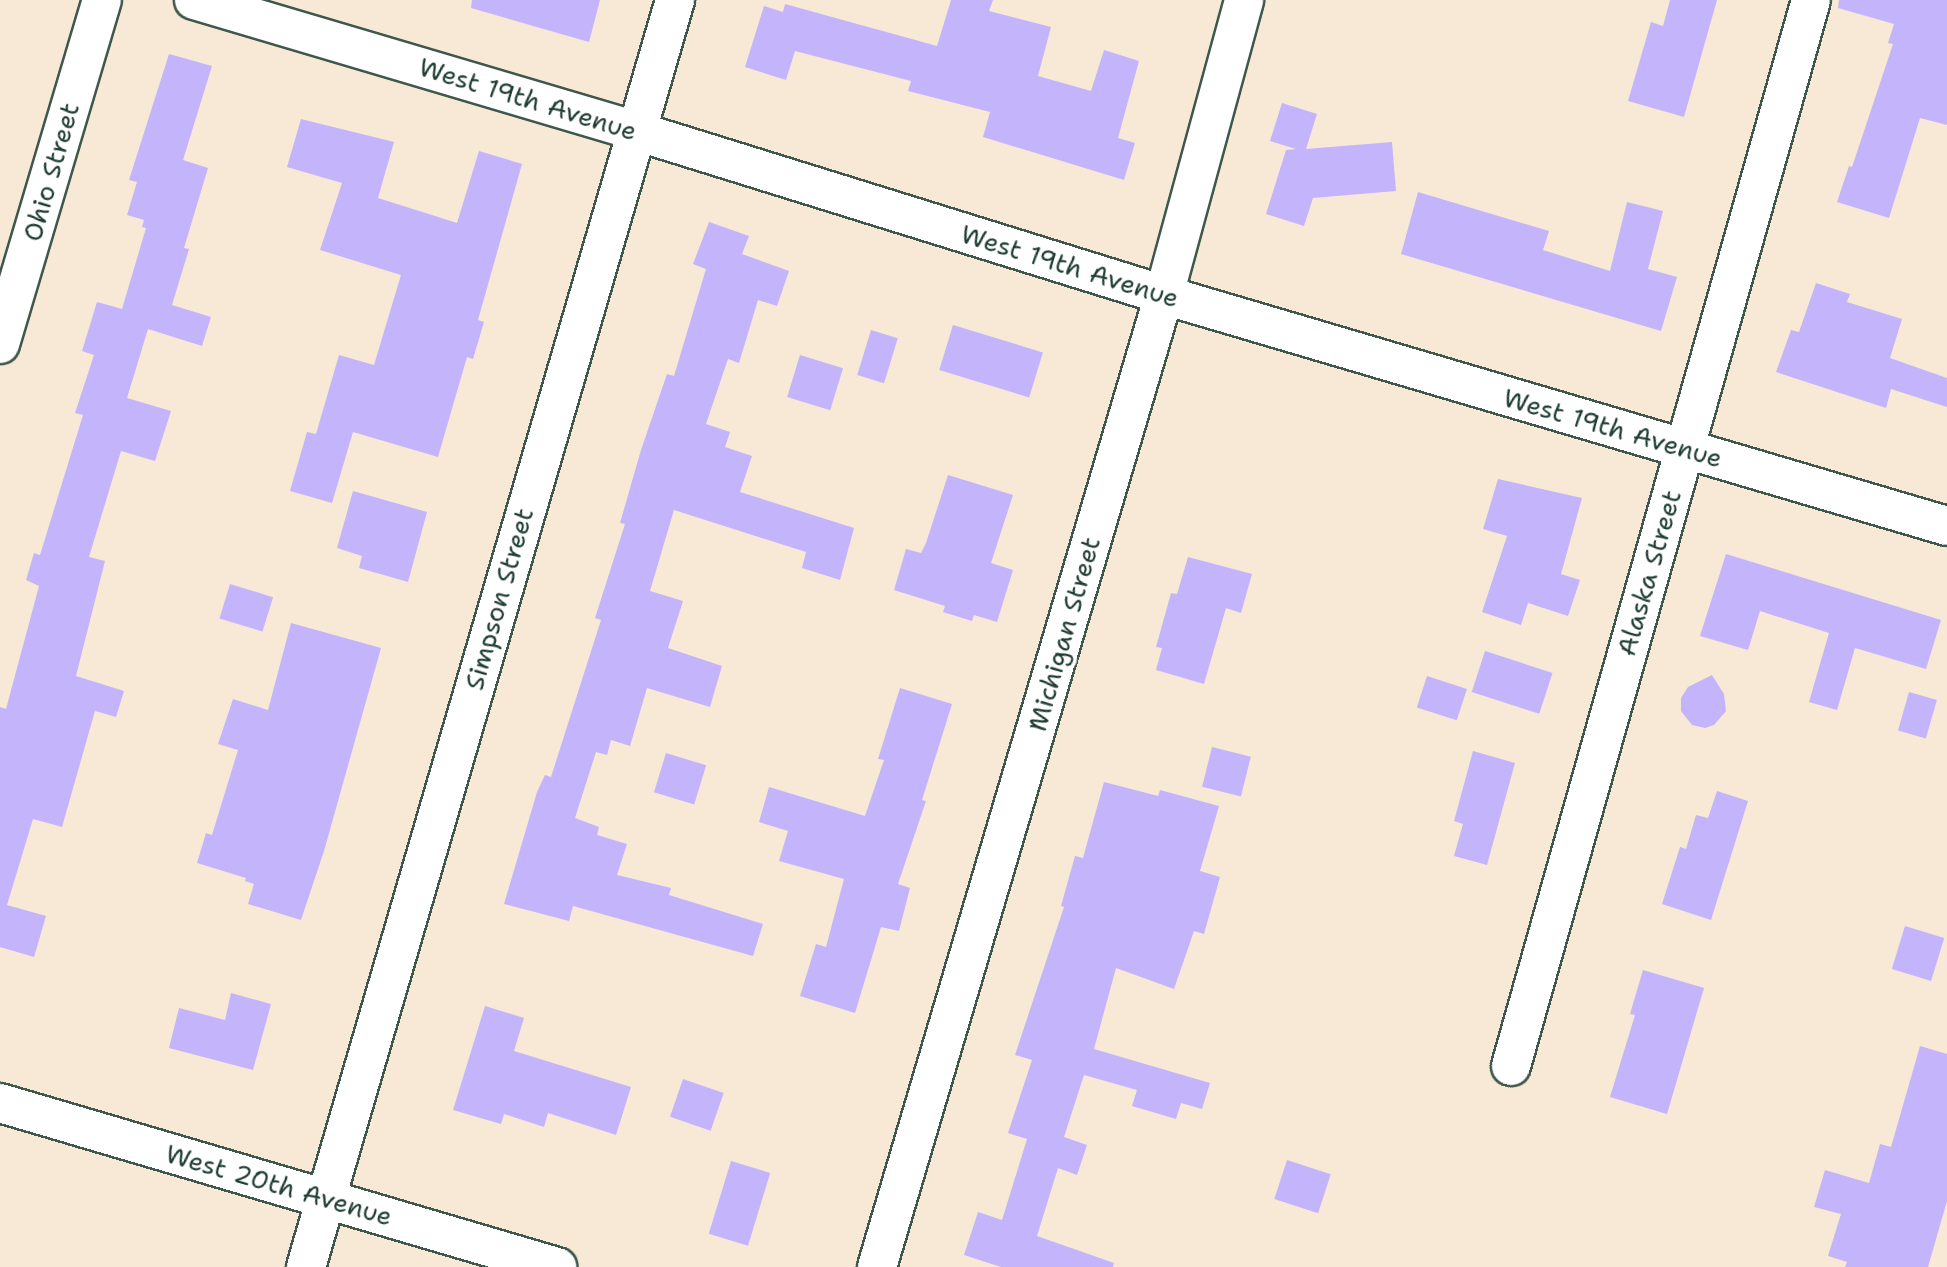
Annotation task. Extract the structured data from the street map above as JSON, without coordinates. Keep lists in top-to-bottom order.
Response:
{
  "streets": {
    "street": [
      "West 19th Avenue",
      "Ohio Street",
      "Alaska Street",
      "Simpson Street",
      "Michigan Street",
      "West 20th Avenue"
    ]
  },
  "crossings": [
    ["West 19th Avenue", "Alaska Street"],
    ["West 19th Avenue", "Simpson Street"],
    ["West 19th Avenue", "Michigan Street"],
    ["Simpson Street", "West 20th Avenue"]
  ]
}
